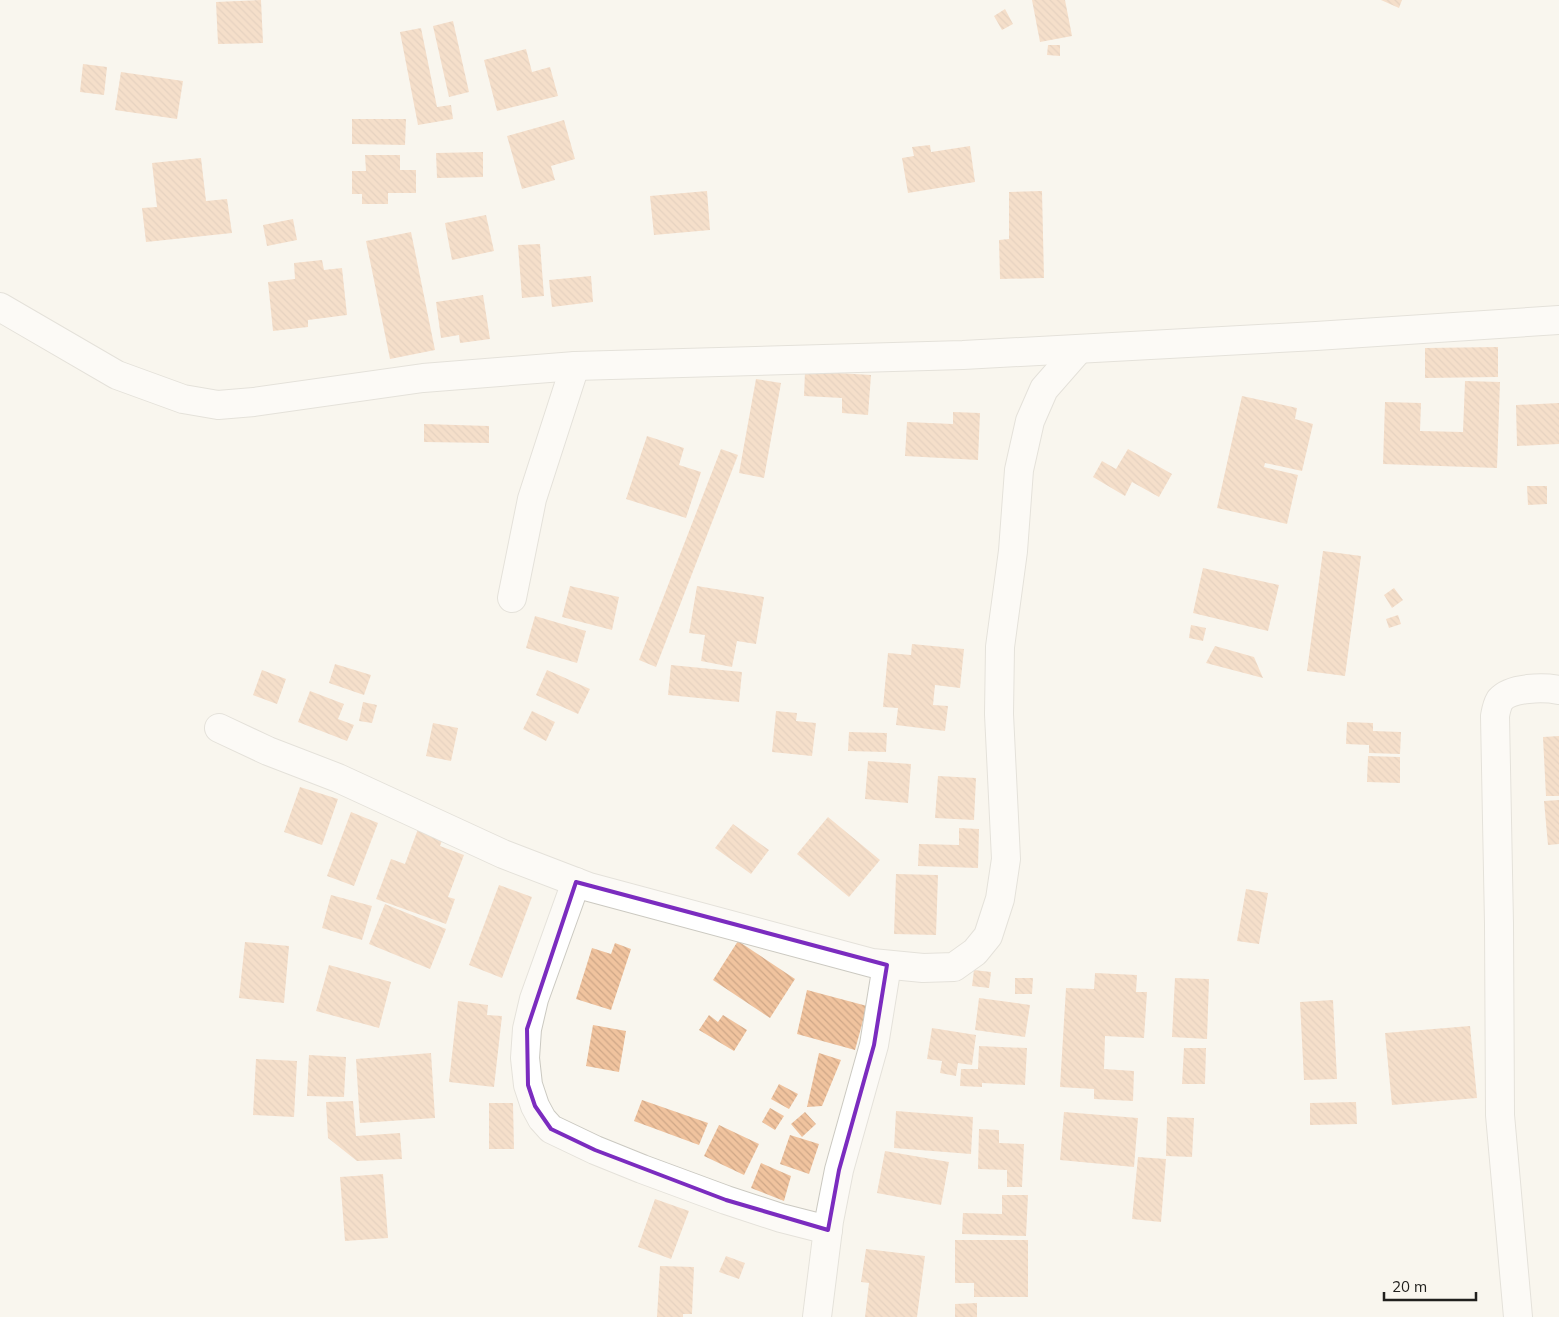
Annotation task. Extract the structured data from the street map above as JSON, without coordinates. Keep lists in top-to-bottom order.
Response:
{
  "scale_bar": "20 m"
}
